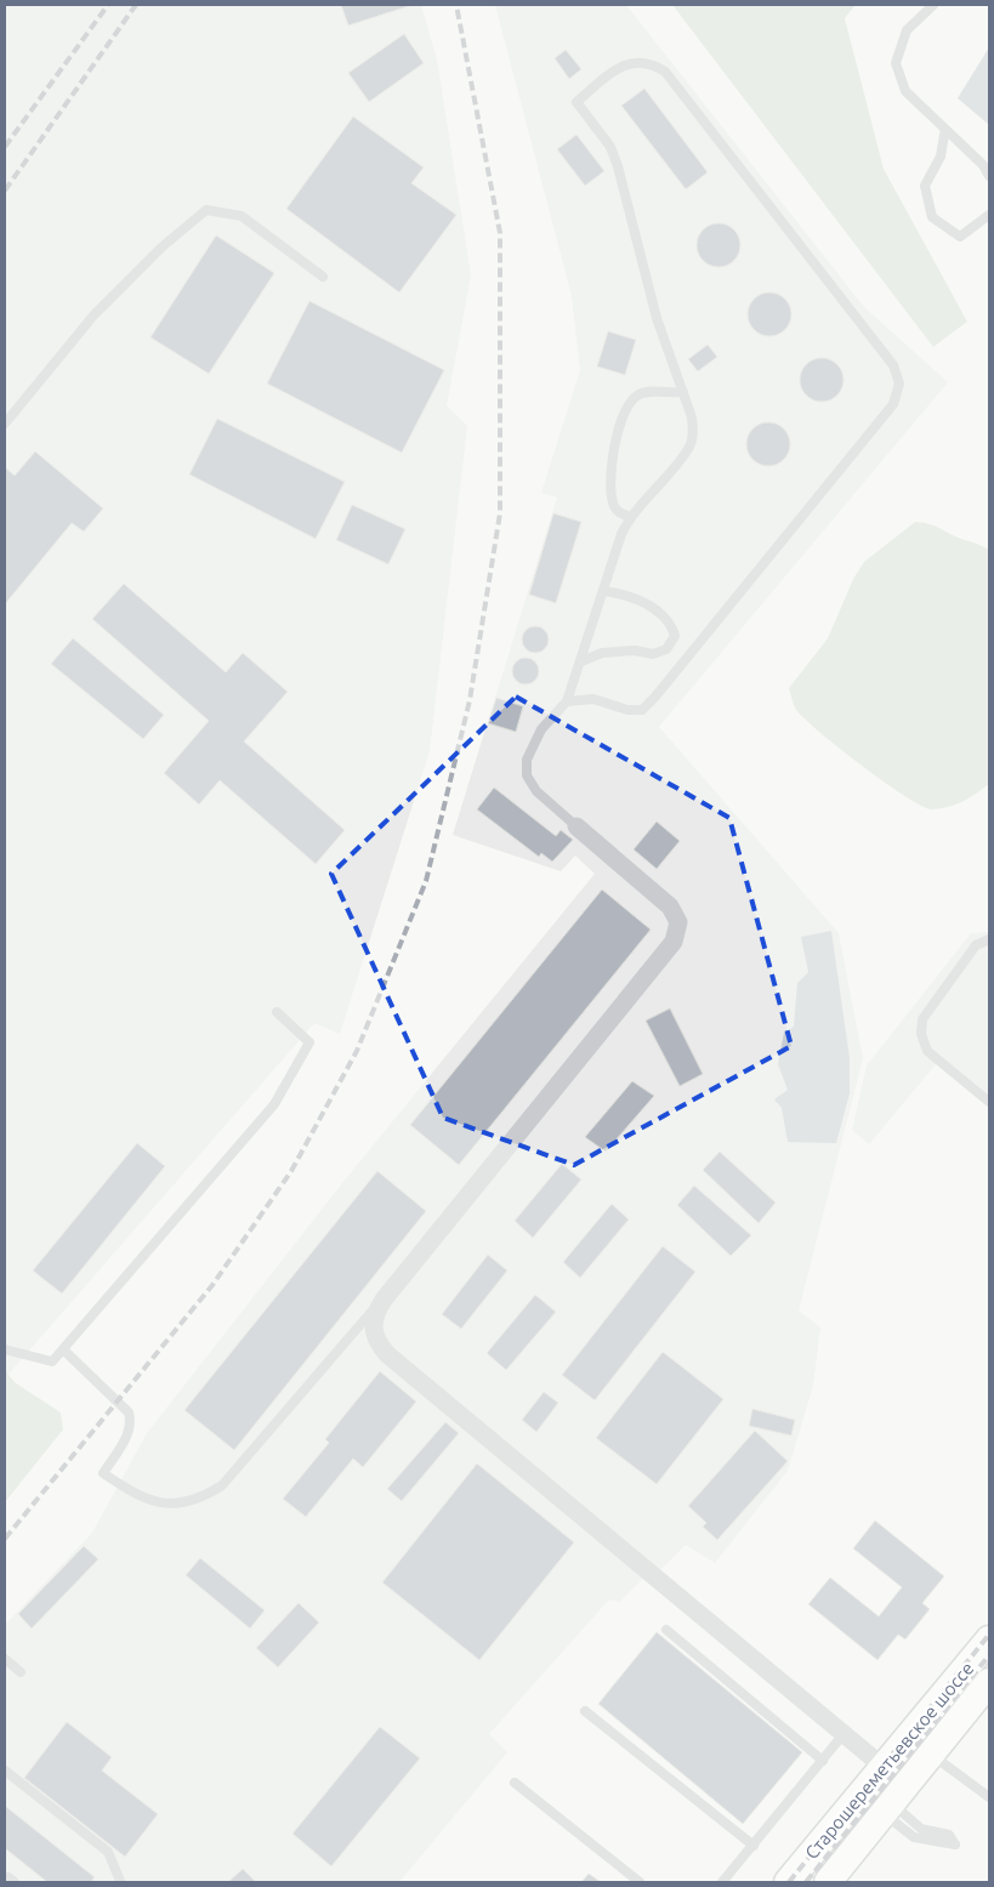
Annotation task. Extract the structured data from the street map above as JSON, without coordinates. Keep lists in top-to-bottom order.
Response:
{
  "streets": {
    "main road": ["Старошереметьевское шоссе"]
  }
}
